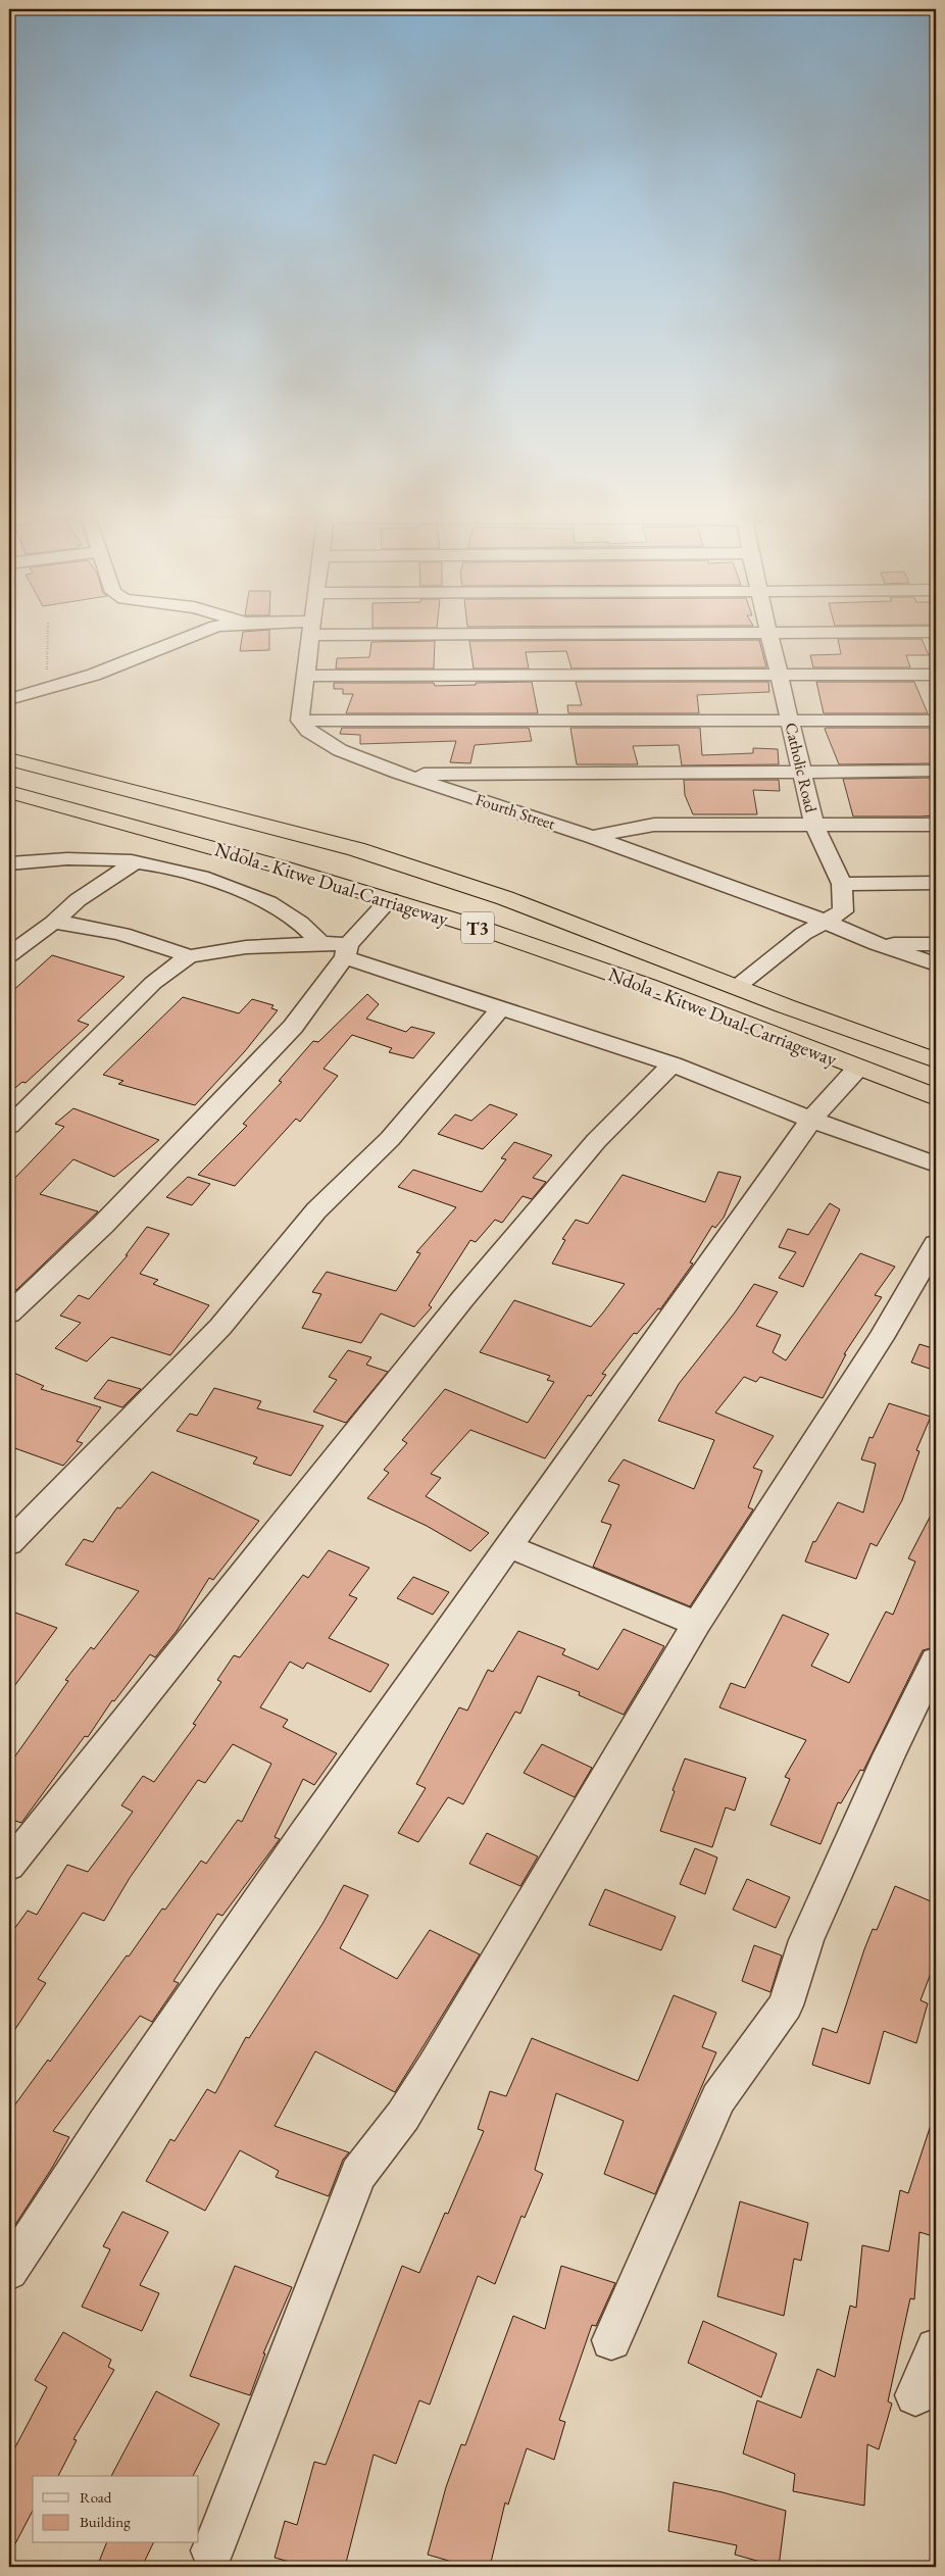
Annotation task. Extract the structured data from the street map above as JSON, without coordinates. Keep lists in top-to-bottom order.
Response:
{
  "streets": {
    "highway": ["Ndola - Kitwe Dual-Carriageway", "T3"],
    "street": ["Catholic Road", "Fourth Street"]
  },
  "crossings": [
    ["Catholic Road", "Fourth Street"],
    ["Catholic Road", "Ndola - Kitwe Dual-Carriageway"]
  ],
  "legend": ["Road", "Building"]
}
